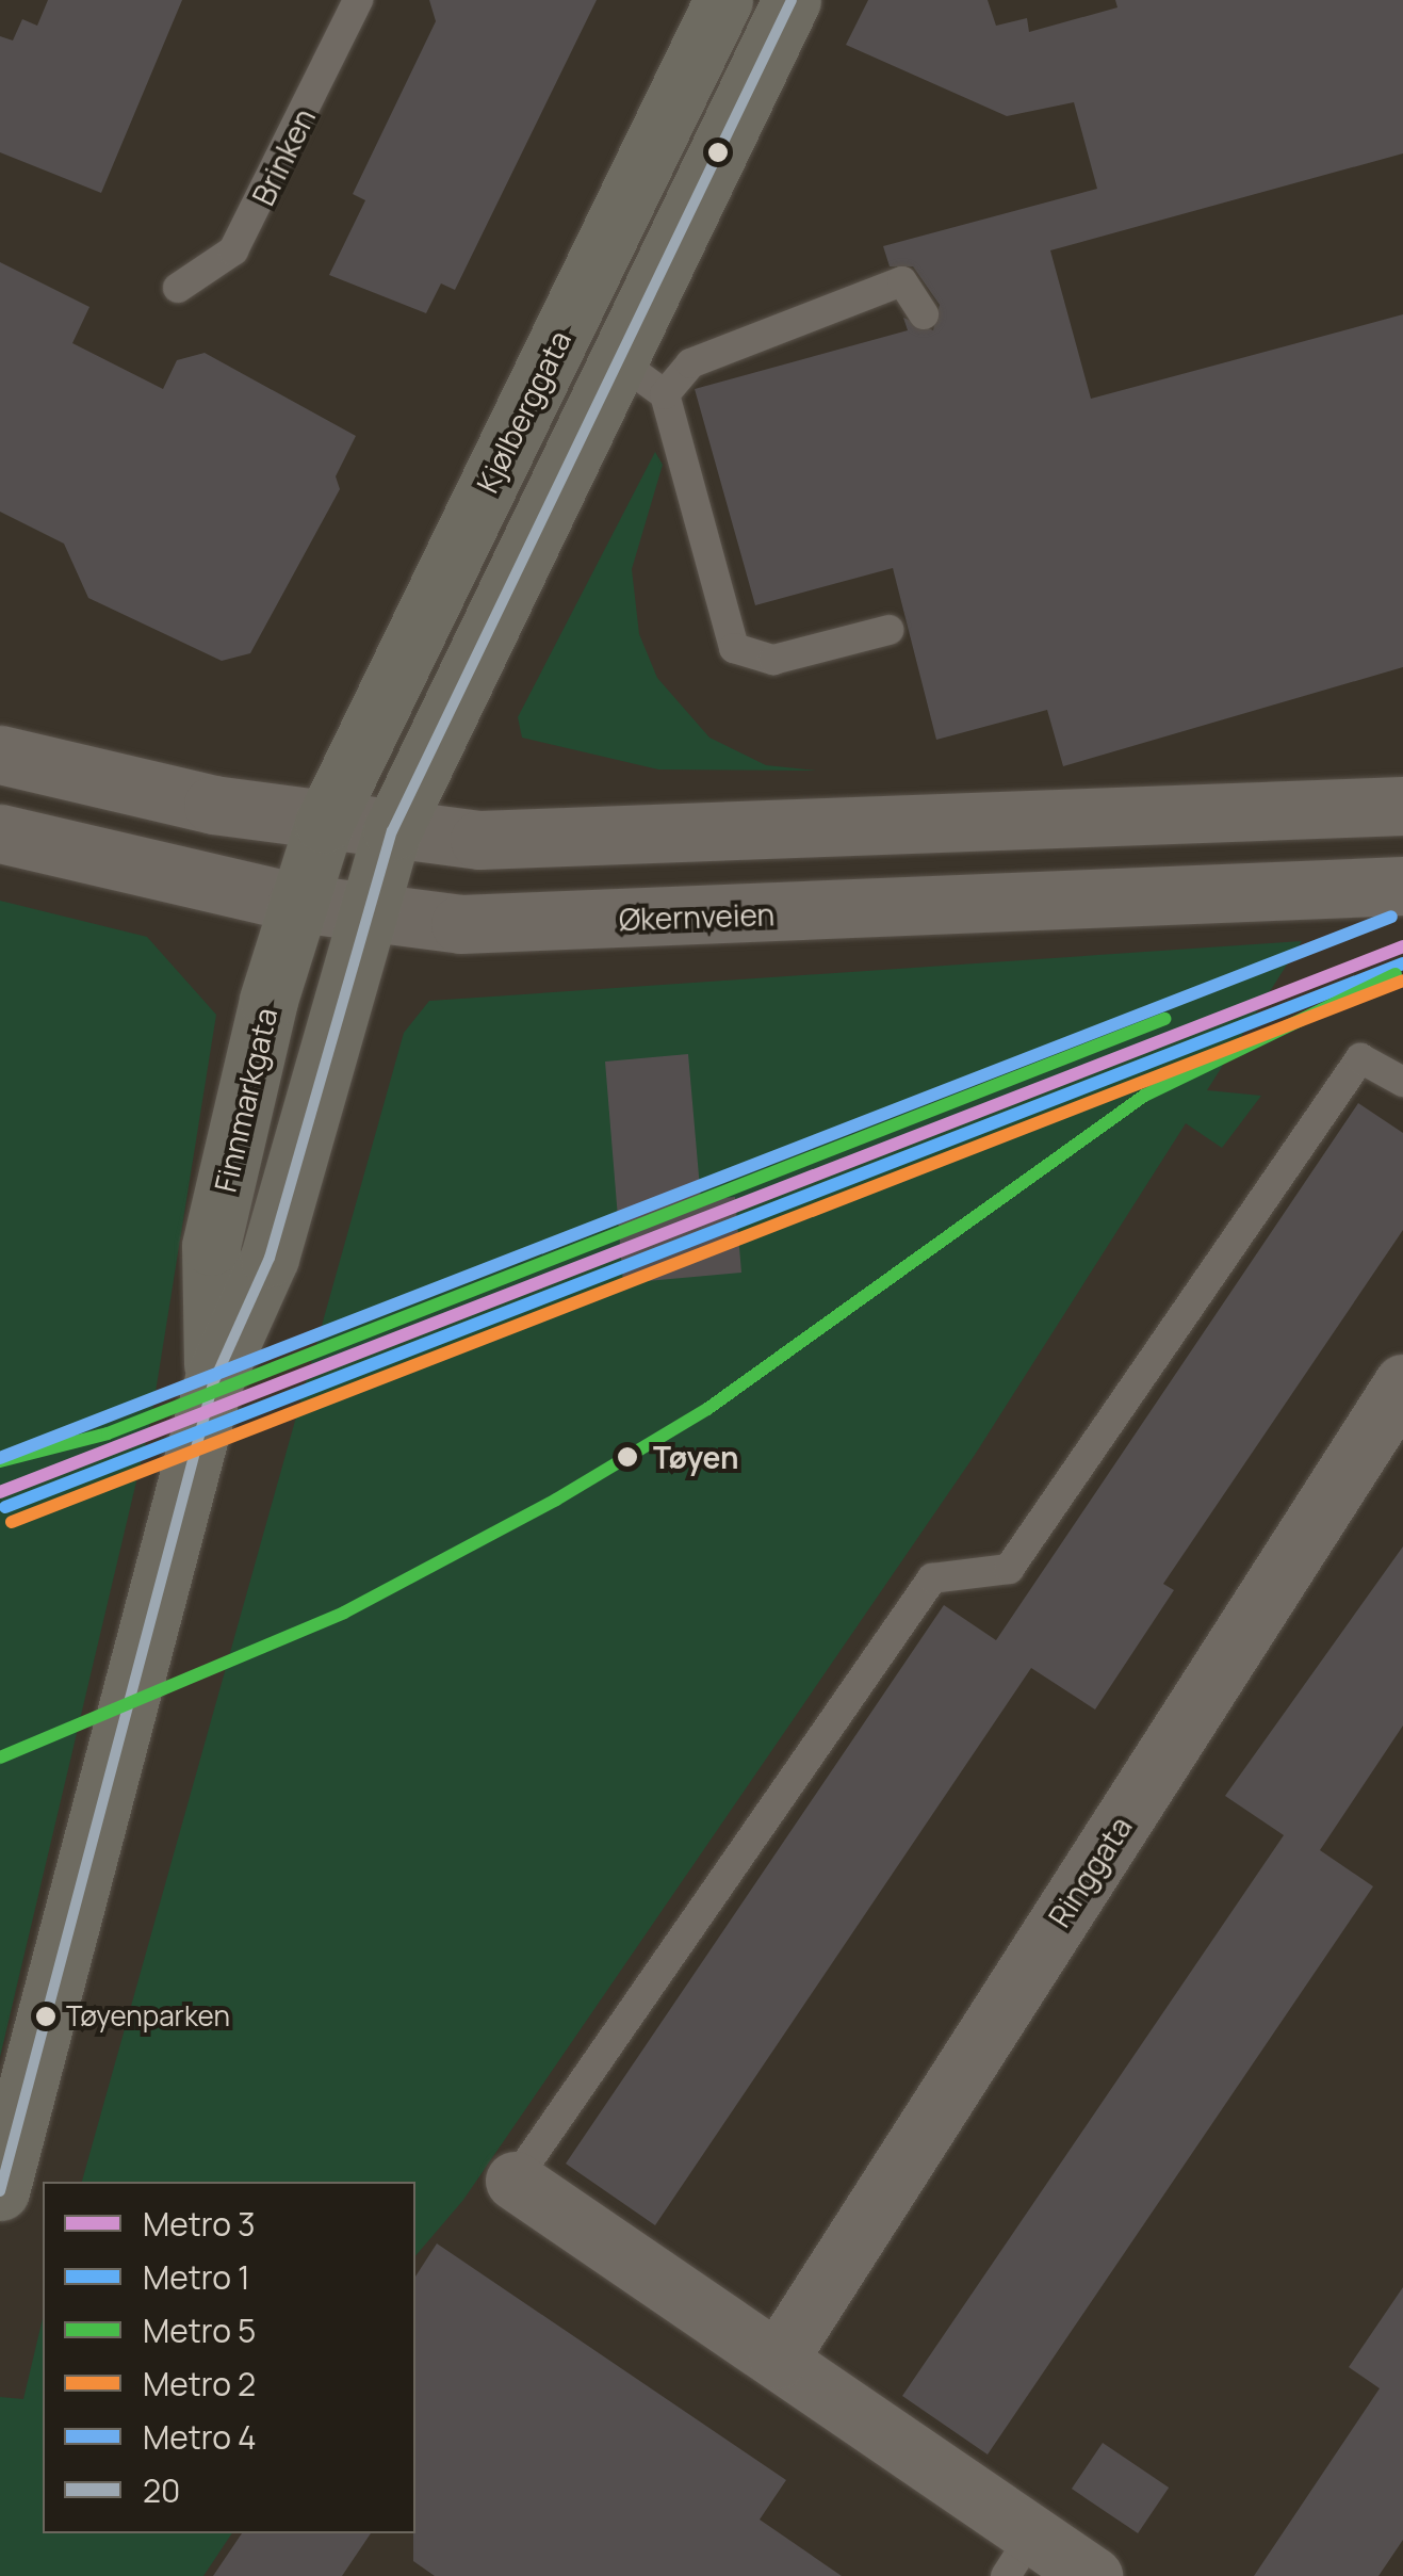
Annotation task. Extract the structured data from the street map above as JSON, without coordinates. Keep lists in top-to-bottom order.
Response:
{
  "streets": {
    "main road": [
      "Kjølberggata",
      "Økernveien",
      "Finnmarkgata",
      "Ringgata"
    ],
    "lane": ["Brinken"]
  },
  "crossings": [
    ["Kjølberggata", "Finnmarkgata"],
    ["Økernveien", "Finnmarkgata"]
  ],
  "places": ["Tøyen", "Tøyenparken"],
  "lines": [
    "transit line 20",
    "metro line 4",
    "metro line 3",
    "metro line 1",
    "metro line 5",
    "metro line 2"
  ],
  "legend": [
    "Metro 3",
    "Metro 1",
    "Metro 5",
    "Metro 2",
    "Metro 4",
    "20"
  ]
}
